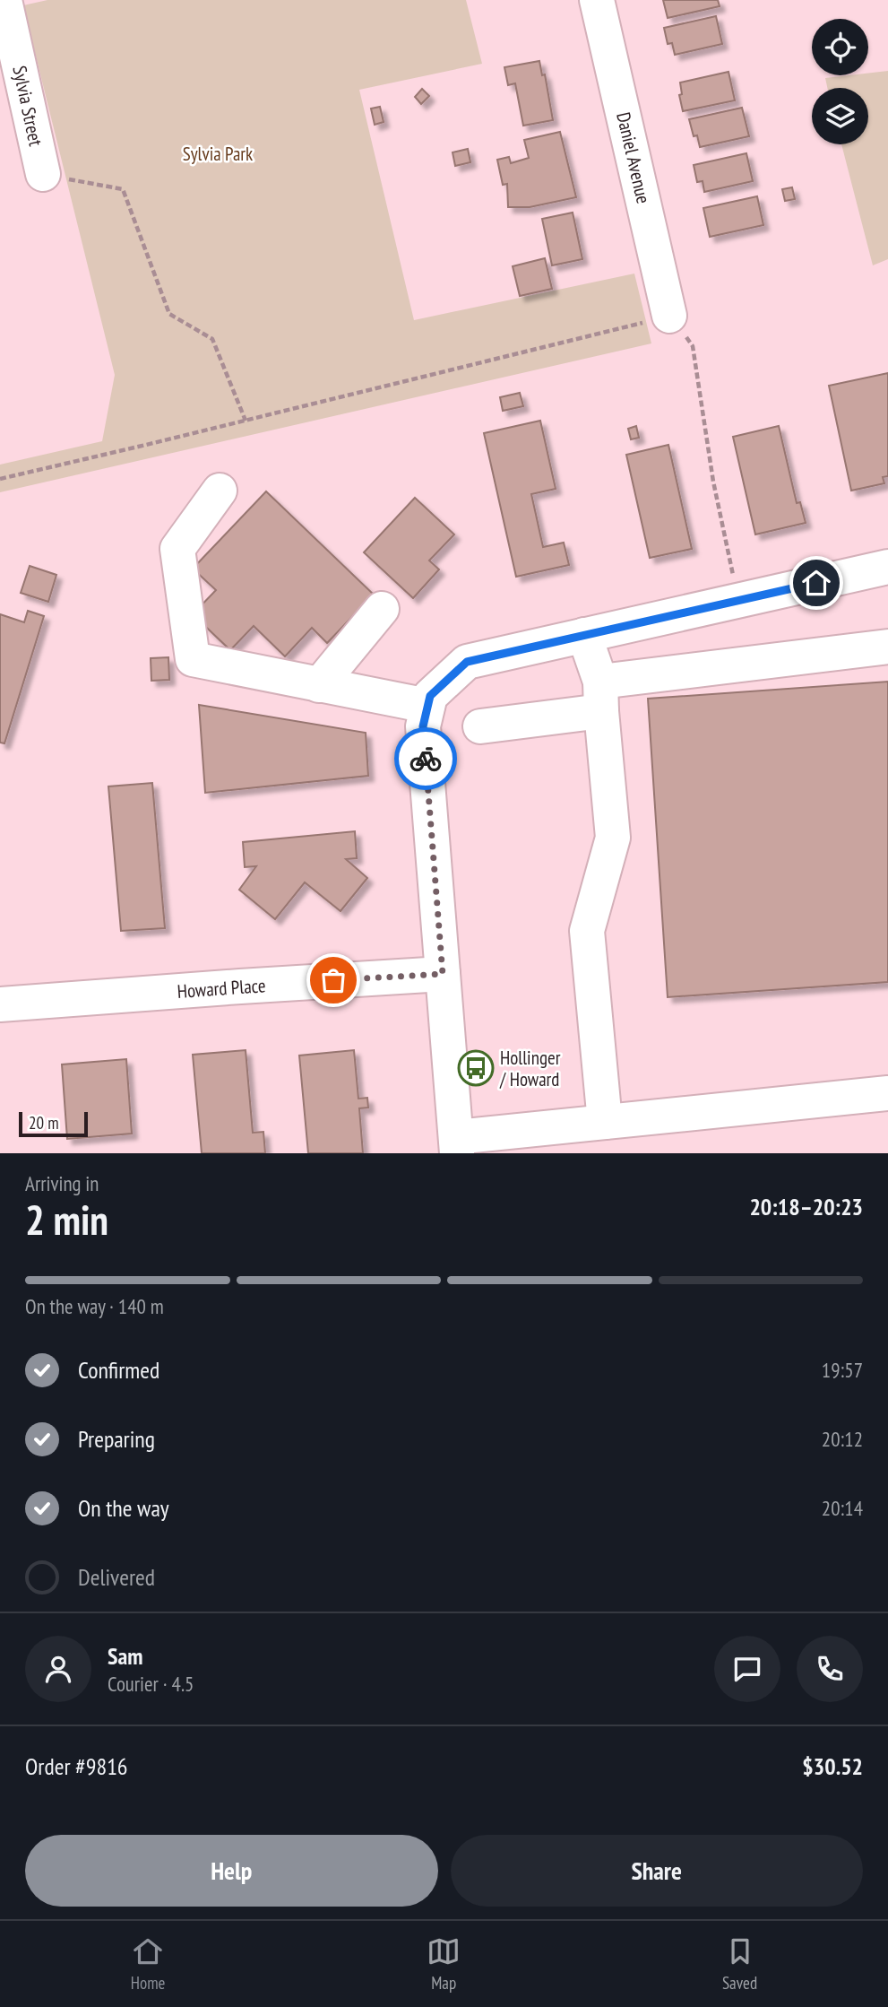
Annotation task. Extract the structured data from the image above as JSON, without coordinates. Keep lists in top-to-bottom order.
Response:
{
  "streets": {
    "street": ["Sylvia Street", "Daniel Avenue", "Howard Place"]
  },
  "parks": ["Sylvia Park"],
  "places": {
    "bus stop": ["Hollinger / Howard"]
  },
  "scale_bar": "20 m",
  "page": {
    "scale": "20 m",
    "heading": ["2 min", "Arriving in", "20:18–20:23"],
    "panel": [
      "Sam",
      "Courier · 4.5",
      "Order #9816",
      "$30.52"
    ],
    "bar": "On the way · 140 m",
    "list": [
      ["Confirmed", "19:57"],
      ["Preparing", "20:12"],
      ["On the way", "20:14"],
      "Delivered"
    ],
    "buttons": ["Help", "Share"],
    "tabs": ["Home", "Map", "Saved"]
  }
}
